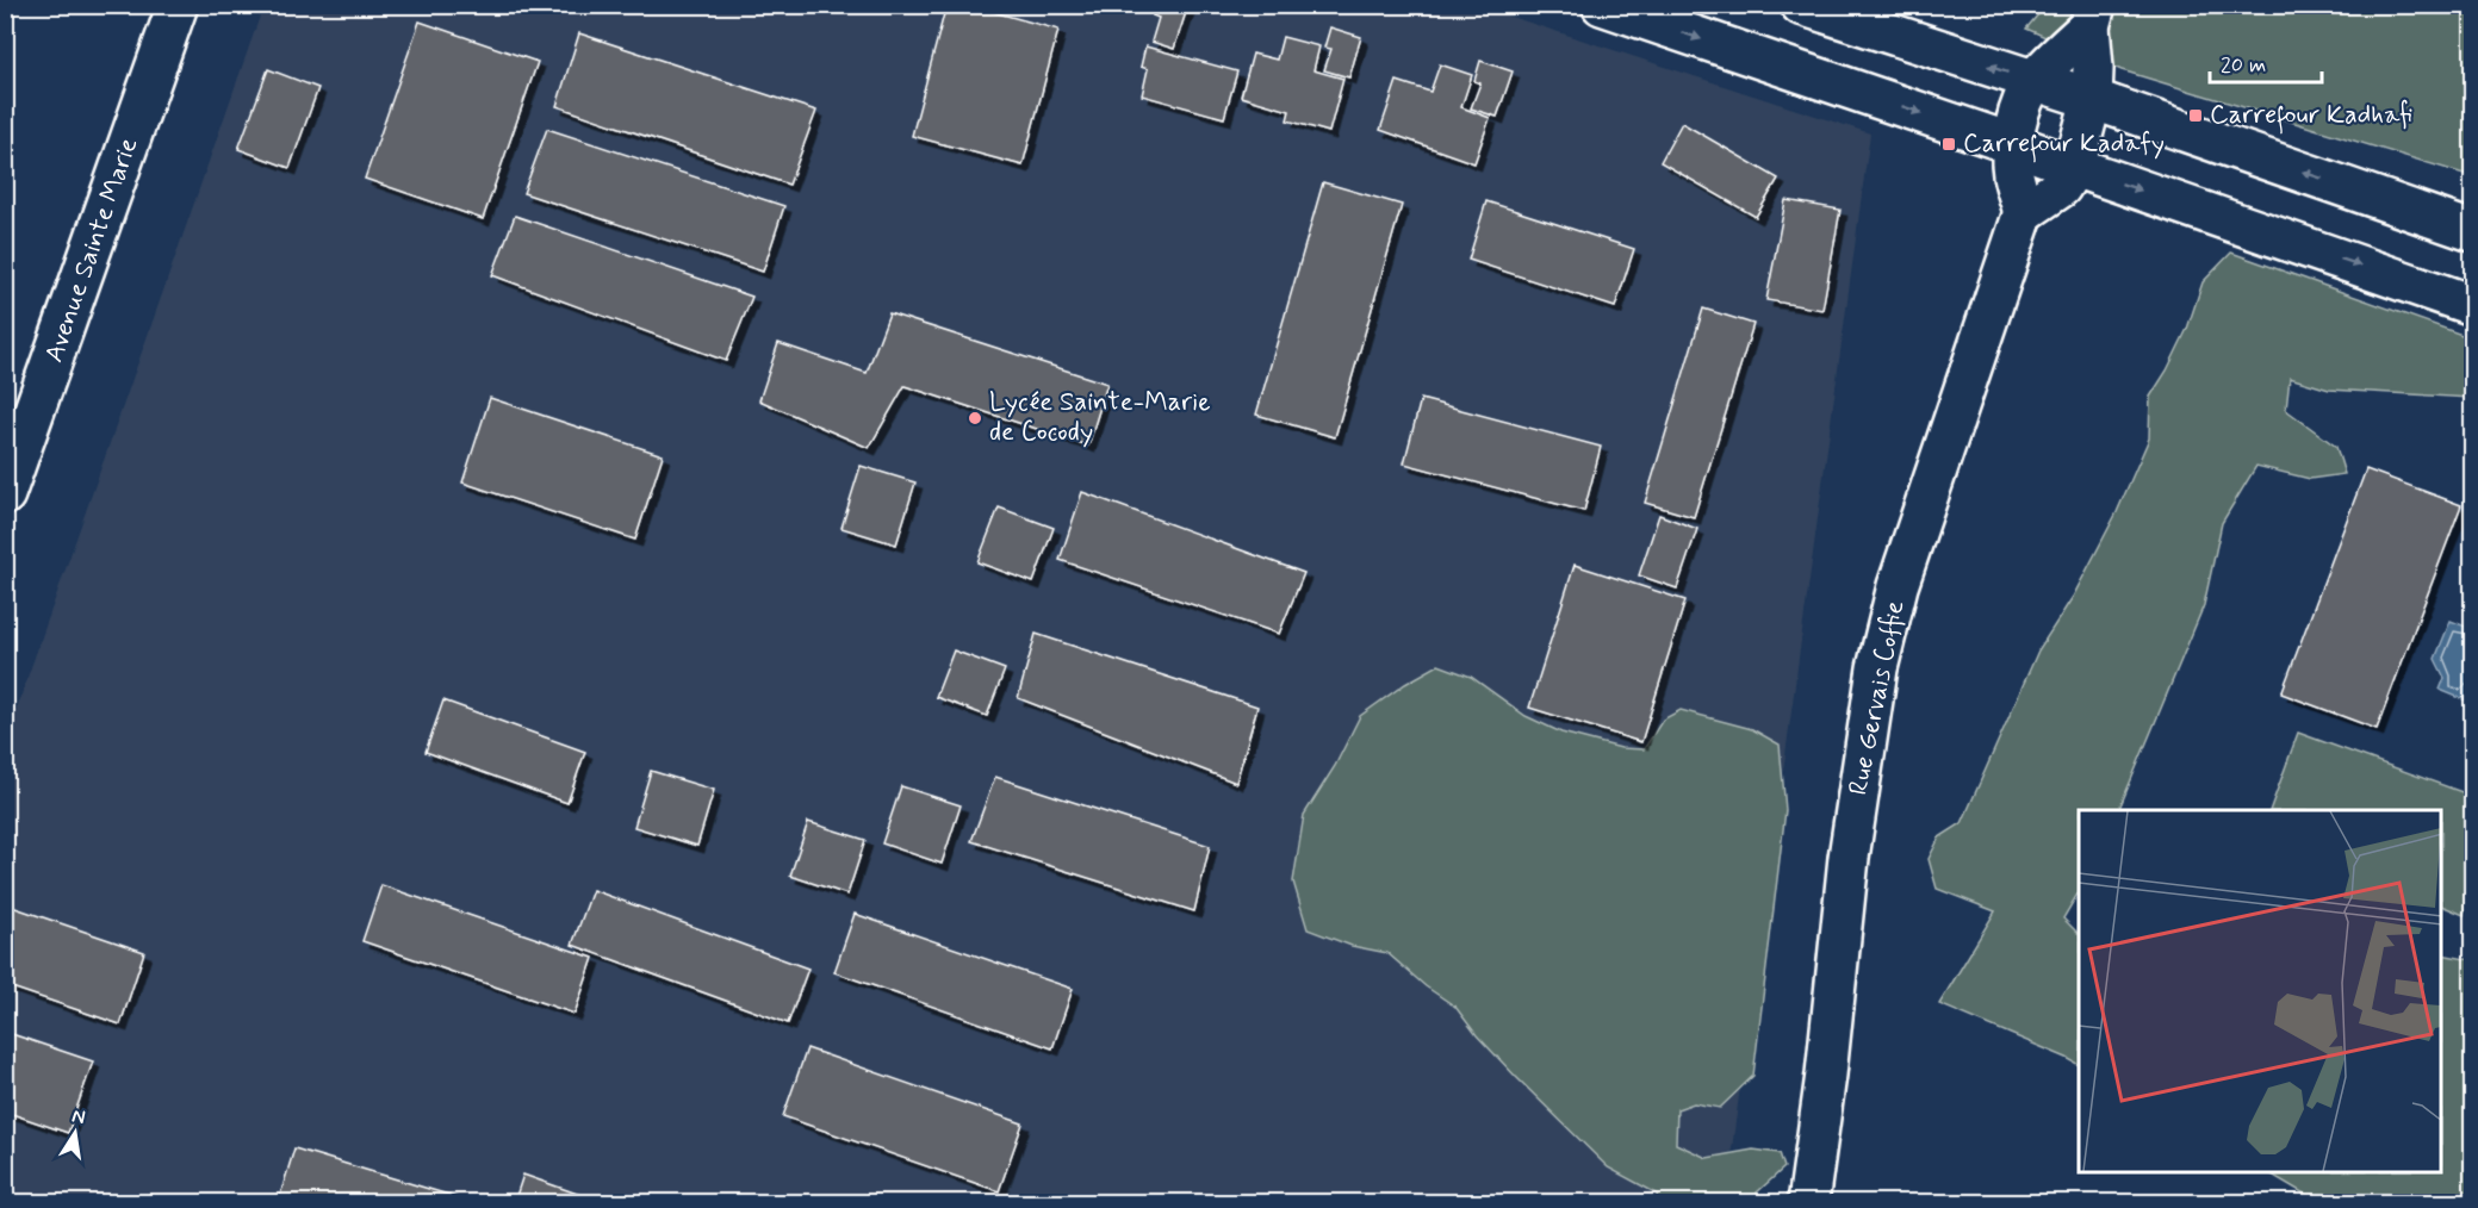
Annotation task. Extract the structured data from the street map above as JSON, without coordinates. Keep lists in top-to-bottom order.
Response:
{
  "streets": {
    "street": ["Avenue Sainte Marie", "Rue Gervais Coffie"]
  },
  "places": {
    "transit": ["Carrefour Kadhafi", "Carrefour Kadafy"],
    "other": ["Lycée Sainte-Marie de Cocody"]
  },
  "scale_bar": "20 m",
  "north": "top"
}
